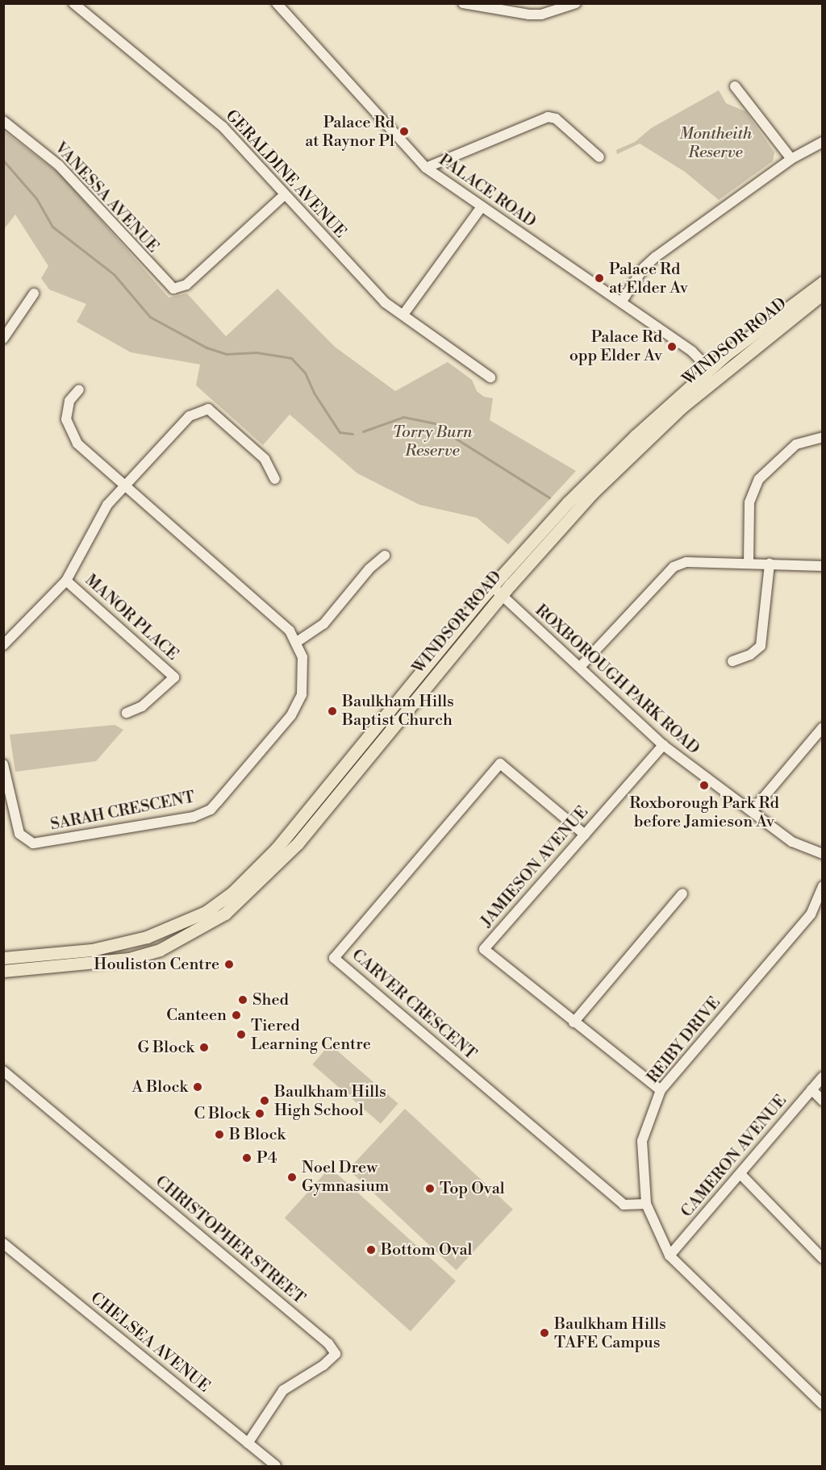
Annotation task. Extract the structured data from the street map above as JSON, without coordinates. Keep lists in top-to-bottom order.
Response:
{
  "streets": {
    "main road": ["WINDSOR ROAD"],
    "street": [
      "GERALDINE AVENUE",
      "PALACE ROAD",
      "VANESSA AVENUE",
      "MANOR PLACE",
      "ROXBOROUGH PARK ROAD",
      "SARAH CRESCENT",
      "JAMIESON AVENUE",
      "CARVER CRESCENT",
      "REIBY DRIVE",
      "CAMERON AVENUE",
      "CHRISTOPHER STREET",
      "CHELSEA AVENUE"
    ]
  },
  "crossings": [
    ["GERALDINE AVENUE", "VANESSA AVENUE"],
    ["PALACE ROAD", "WINDSOR ROAD"],
    ["WINDSOR ROAD", "ROXBOROUGH PARK ROAD"],
    ["ROXBOROUGH PARK ROAD", "JAMIESON AVENUE"],
    ["JAMIESON AVENUE", "CARVER CRESCENT"],
    ["JAMIESON AVENUE", "REIBY DRIVE"],
    ["CARVER CRESCENT", "REIBY DRIVE"],
    ["REIBY DRIVE", "CAMERON AVENUE"],
    ["CHRISTOPHER STREET", "CHELSEA AVENUE"]
  ],
  "parks": ["Montheith Reserve", "Torry Burn Reserve"],
  "places": [
    "Palace Rd at Raynor Pl",
    "Palace Rd at Elder Av",
    "Palace Rd opp Elder Av",
    "Baulkham Hills Baptist Church",
    "Roxborough Park Rd before Jamieson Av",
    "Houliston Centre",
    "Shed",
    "Canteen",
    "Tiered Learning Centre",
    "G Block",
    "A Block",
    "Baulkham Hills High School",
    "C Block",
    "B Block",
    "P4",
    "Noel Drew Gymnasium",
    "Top Oval",
    "Bottom Oval",
    "Baulkham Hills TAFE Campus"
  ]
}
